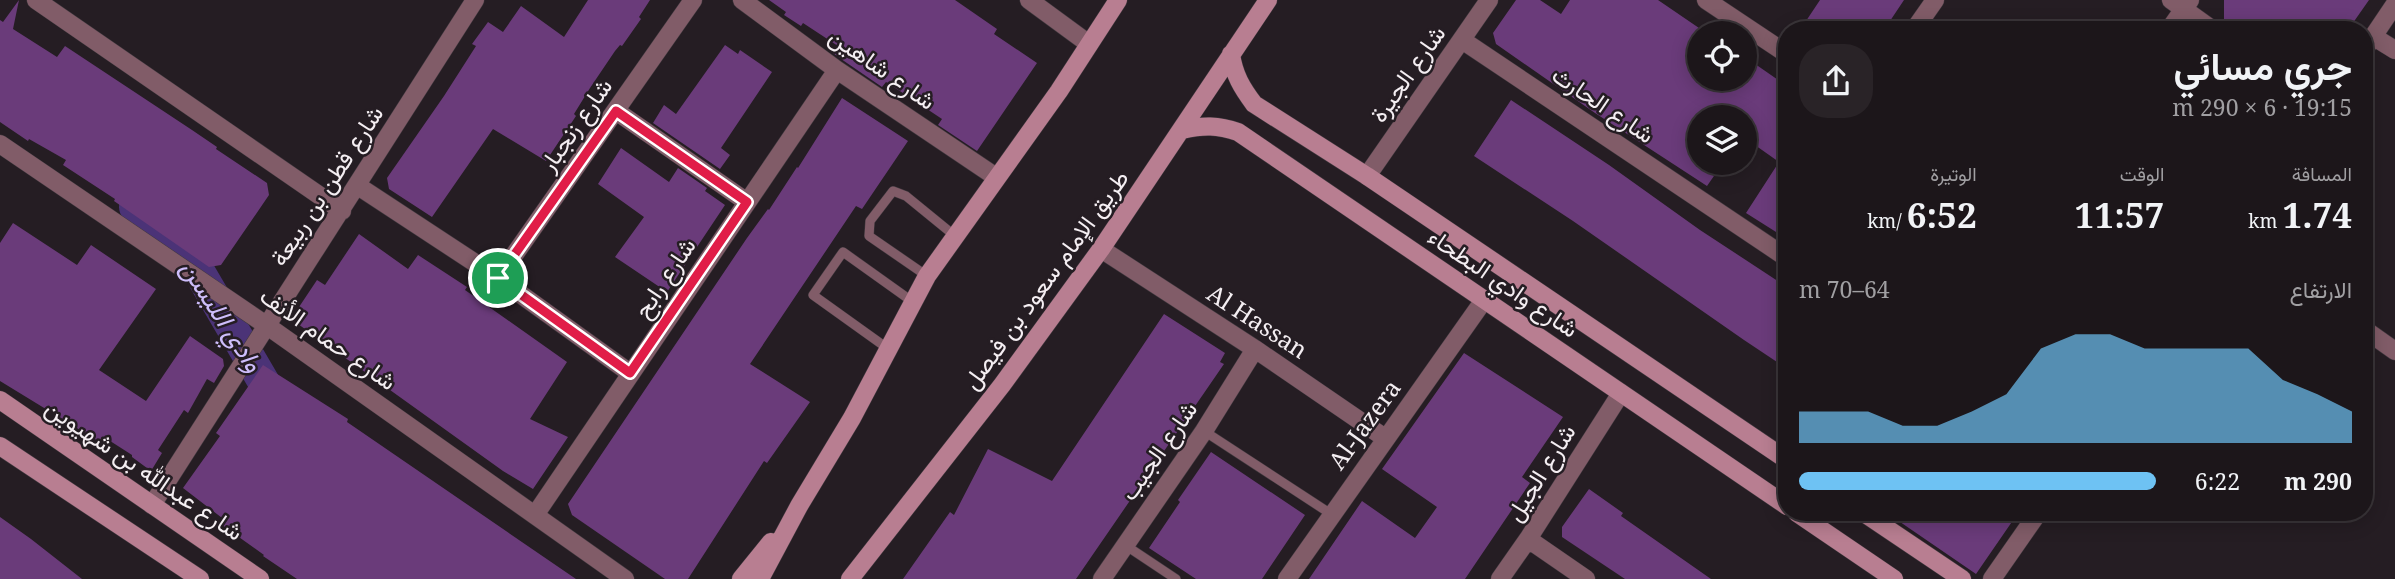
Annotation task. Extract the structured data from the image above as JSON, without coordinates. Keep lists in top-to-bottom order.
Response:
{
  "streets": {
    "street": [
      "شارع شاهين",
      "شارع الجيرة",
      "شارع الحارث",
      "شارع زنجبار",
      "شارع قطن بن ربيعة",
      "شارع رابح",
      "طريق الإمام سعود بن فيصل",
      "شارع وادي البطحاء",
      "Al Hassan",
      "شارع حمام الأنف",
      "Al-Jazera",
      "شارع الجيب",
      "شارع عبدالله بن شهيوين",
      "شارع الجيل"
    ]
  },
  "crossings": [
    ["شارع شاهين", "شارع رابح"],
    ["شارع الجيرة", "شارع الحارث"],
    ["شارع الجيرة", "شارع وادي البطحاء"],
    ["شارع قطن بن ربيعة", "شارع حمام الأنف"],
    ["شارع قطن بن ربيعة", "شارع عبدالله بن شهيوين"],
    ["شارع رابح", "شارع حمام الأنف"],
    ["طريق الإمام سعود بن فيصل", "شارع وادي البطحاء"],
    ["طريق الإمام سعود بن فيصل", "Al Hassan"],
    ["شارع وادي البطحاء", "Al-Jazera"],
    ["شارع وادي البطحاء", "شارع الجيل"],
    ["Al Hassan", "Al-Jazera"],
    ["Al Hassan", "شارع الجيب"]
  ],
  "water": ["وادي الليسن"],
  "page": {
    "heading": ["جري مسائي", "19:15 · 6 × 290 m"],
    "stats": [
      ["المسافة", "1.74 km"],
      ["الوقت", "11:57"],
      ["الوتيرة", "6:52 /km"]
    ],
    "chart": ["الارتفاع", "64–70 m"],
    "list": [
      {
        "name": "290 m",
        "note": "6:22"
      }
    ]
  }
}
